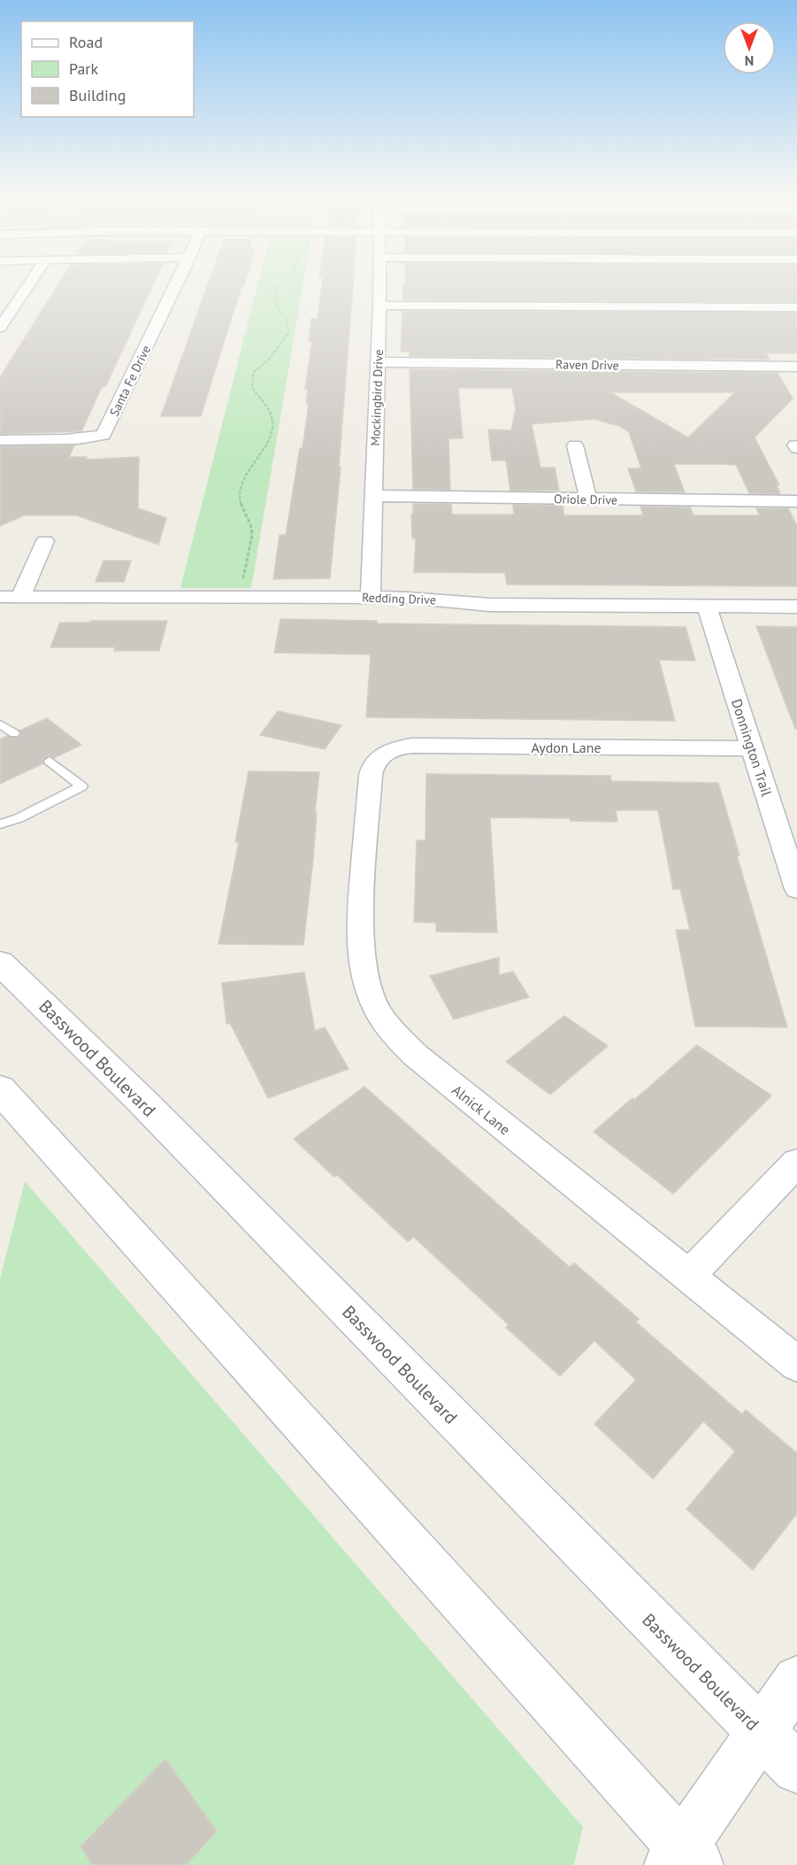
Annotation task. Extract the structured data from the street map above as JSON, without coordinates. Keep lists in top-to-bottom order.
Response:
{
  "streets": {
    "street": [
      "Raven Drive",
      "Santa Fe Drive",
      "Mockingbird Drive",
      "Oriole Drive",
      "Redding Drive",
      "Aydon Lane",
      "Donnington Trail",
      "Basswood Boulevard",
      "Alnick Lane"
    ]
  },
  "crossings": [
    ["Raven Drive", "Mockingbird Drive"],
    ["Mockingbird Drive", "Oriole Drive"],
    ["Mockingbird Drive", "Redding Drive"],
    ["Redding Drive", "Donnington Trail"],
    ["Aydon Lane", "Donnington Trail"],
    ["Aydon Lane", "Alnick Lane"]
  ],
  "legend": ["Road", "Park", "Building"],
  "north": "bottom"
}
